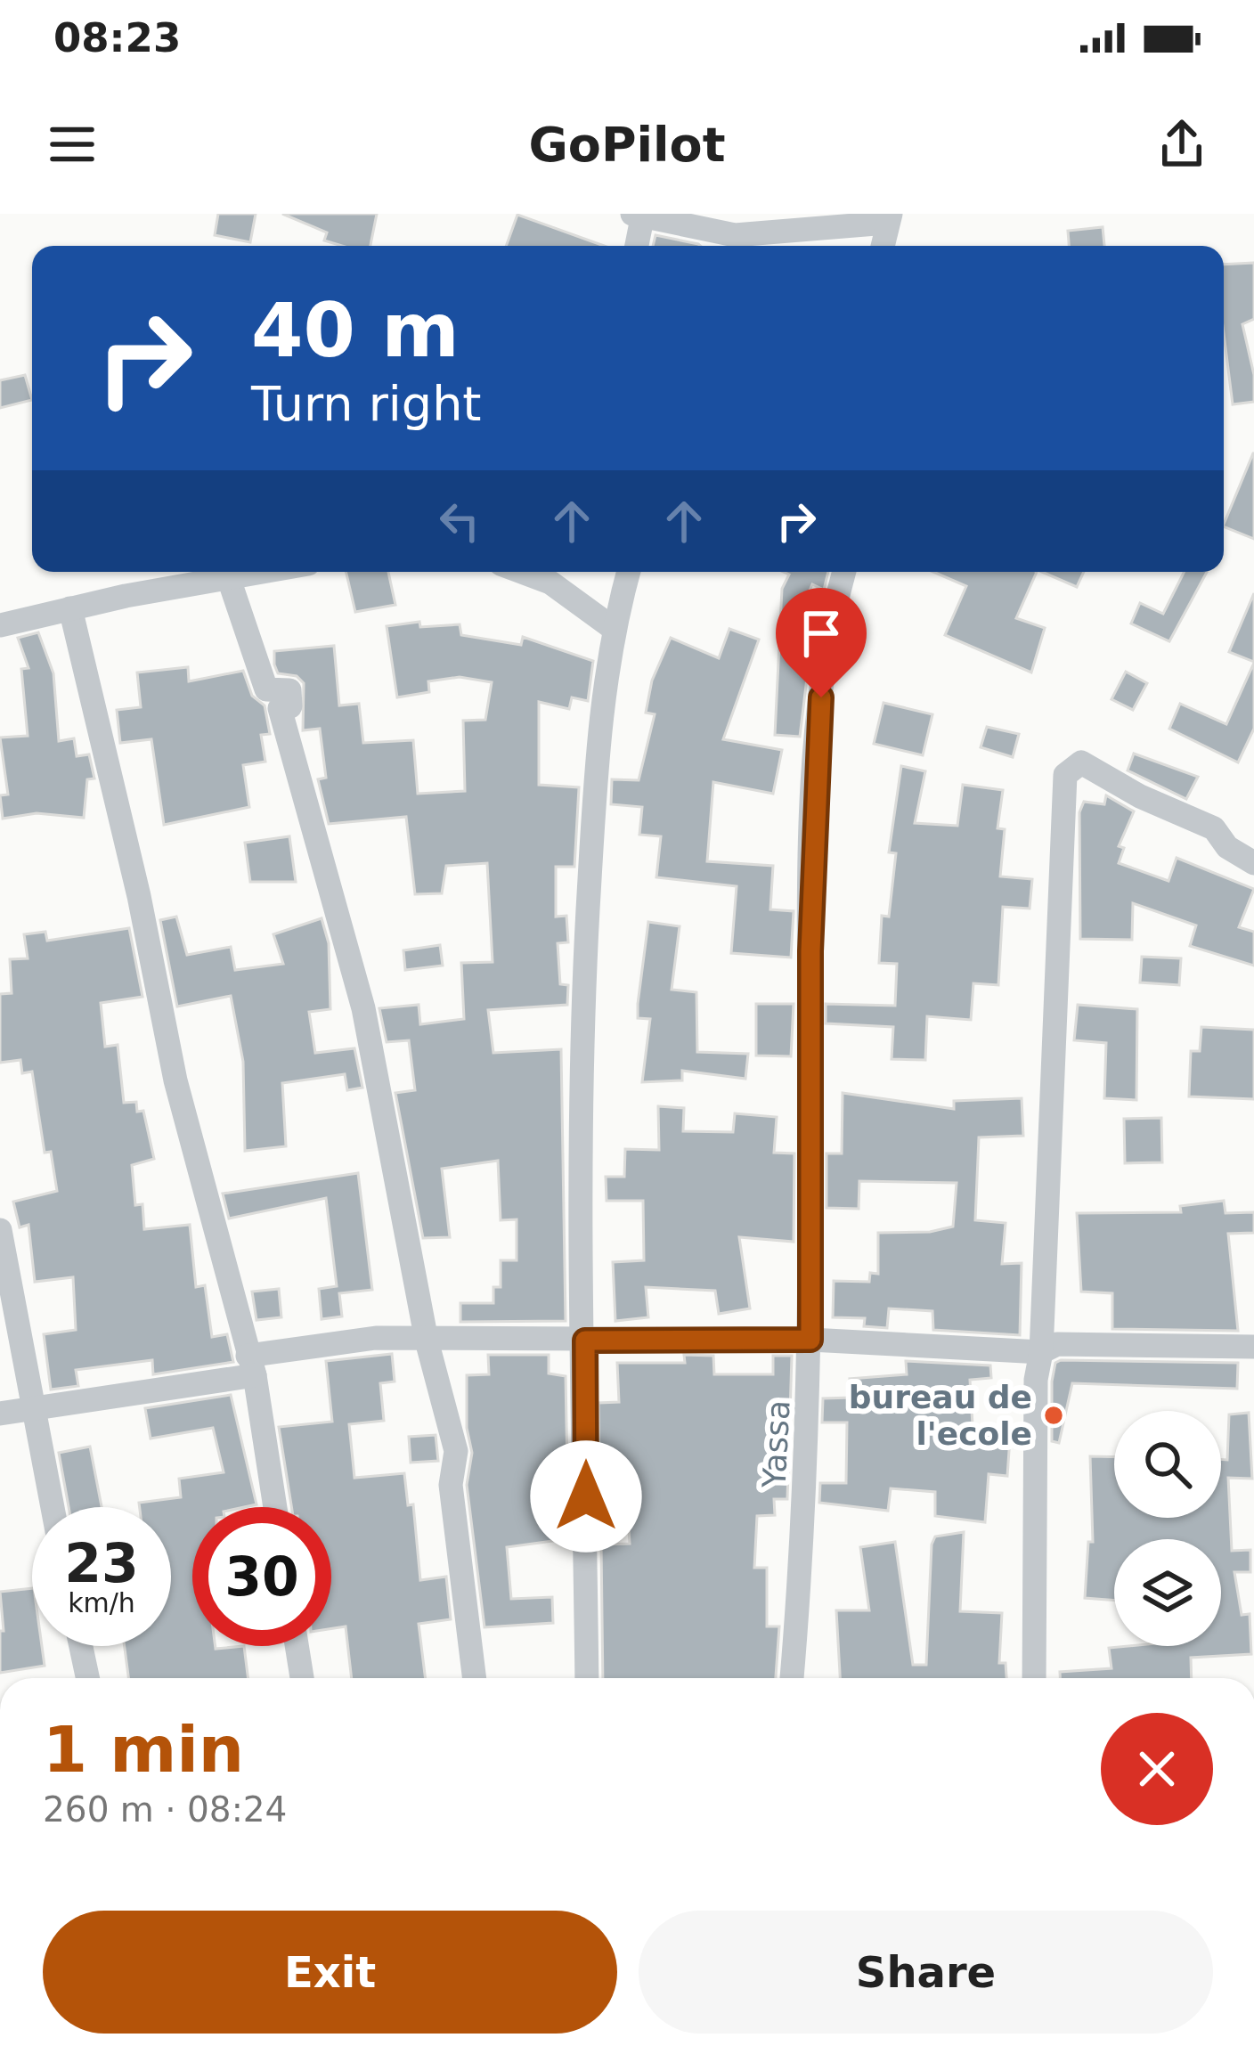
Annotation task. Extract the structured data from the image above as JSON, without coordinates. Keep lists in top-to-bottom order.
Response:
{
  "streets": {
    "street": ["Yassa"]
  },
  "places": ["bureau de l'ecole"],
  "page": {
    "status": "08:23",
    "header": "GoPilot",
    "turn": ["40 m", "Turn right"],
    "speed": "23 km/h",
    "limit": "30",
    "heading": ["1 min", "260 m · 08:24"],
    "buttons": ["Exit", "Share"]
  }
}
